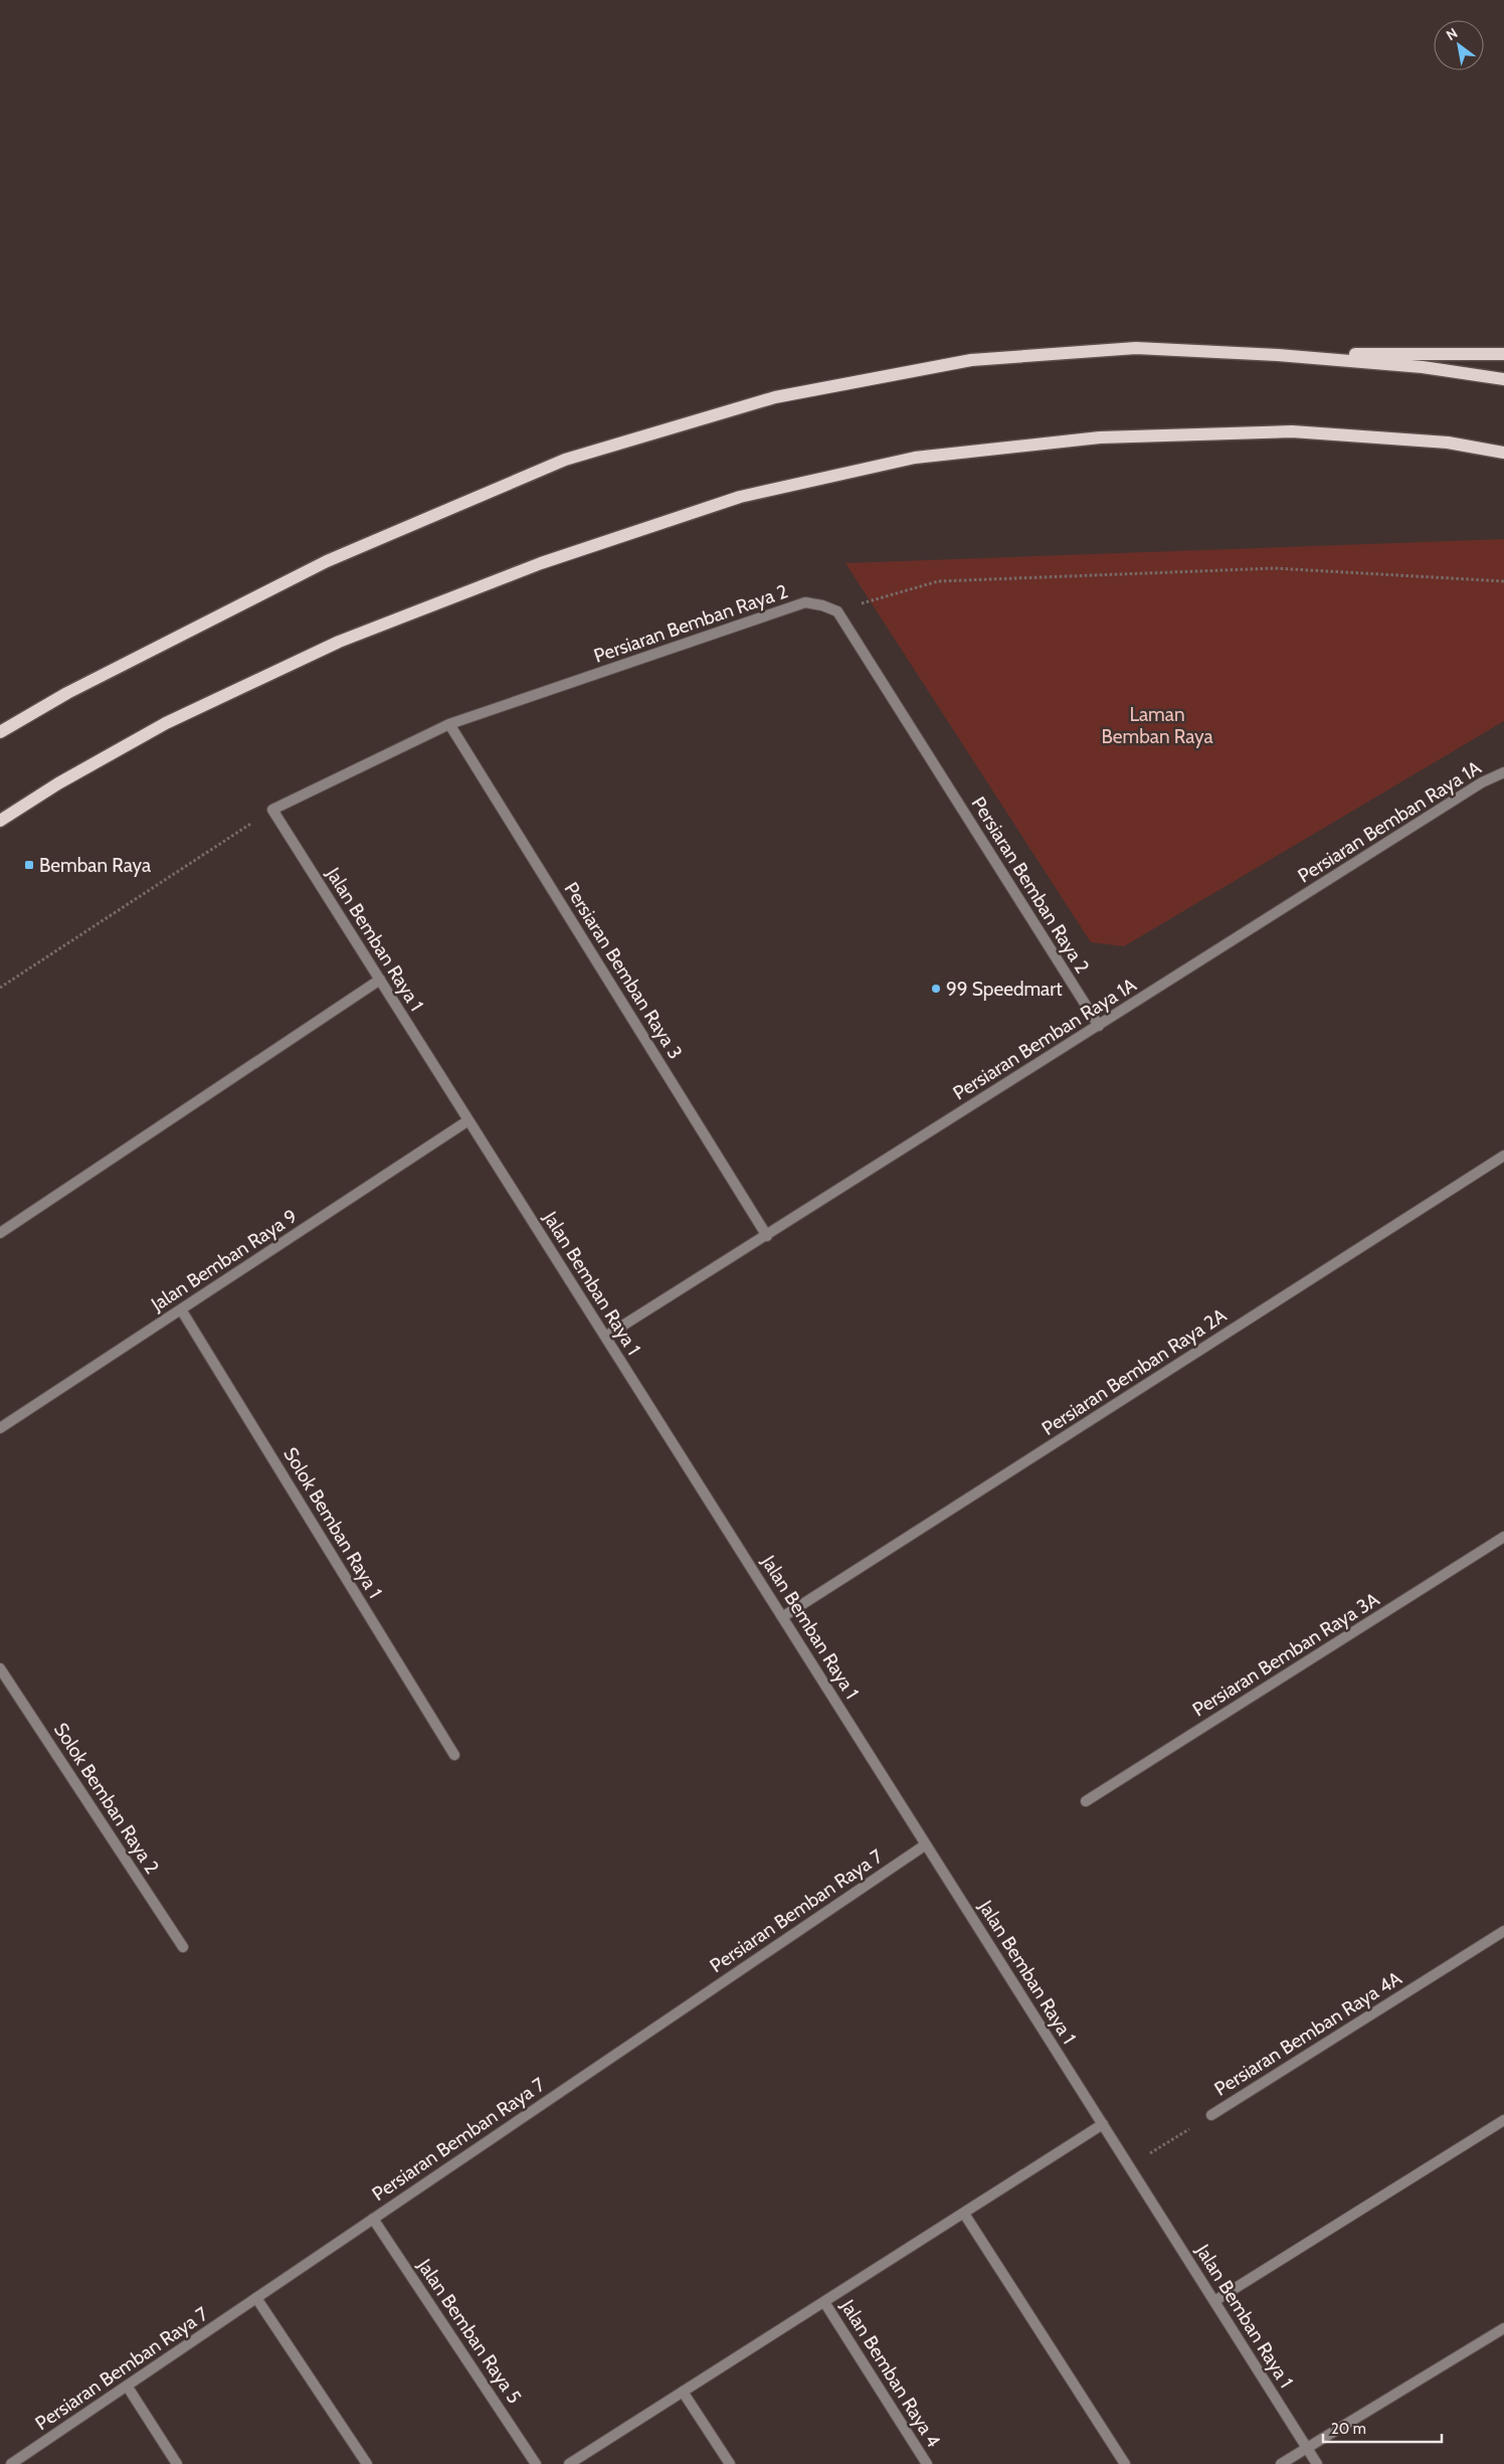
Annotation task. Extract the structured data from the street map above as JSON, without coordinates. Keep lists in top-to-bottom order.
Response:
{
  "streets": {
    "street": [
      "Persiaran Bemban Raya 2",
      "Persiaran Bemban Raya 1A",
      "Jalan Bemban Raya 1",
      "Persiaran Bemban Raya 3",
      "Jalan Bemban Raya 9",
      "Persiaran Bemban Raya 2A",
      "Solok Bemban Raya 1",
      "Persiaran Bemban Raya 3A",
      "Solok Bemban Raya 2",
      "Persiaran Bemban Raya 7",
      "Persiaran Bemban Raya 4A",
      "Jalan Bemban Raya 5",
      "Jalan Bemban Raya 4"
    ]
  },
  "crossings": [
    ["Persiaran Bemban Raya 2", "Persiaran Bemban Raya 1A"],
    ["Persiaran Bemban Raya 2", "Jalan Bemban Raya 1"],
    ["Persiaran Bemban Raya 2", "Persiaran Bemban Raya 3"],
    ["Persiaran Bemban Raya 1A", "Jalan Bemban Raya 1"],
    ["Persiaran Bemban Raya 1A", "Persiaran Bemban Raya 3"],
    ["Jalan Bemban Raya 1", "Jalan Bemban Raya 9"],
    ["Jalan Bemban Raya 1", "Persiaran Bemban Raya 2A"],
    ["Jalan Bemban Raya 1", "Persiaran Bemban Raya 7"],
    ["Jalan Bemban Raya 1", "Persiaran Bemban Raya 4A"],
    ["Jalan Bemban Raya 9", "Solok Bemban Raya 1"],
    ["Persiaran Bemban Raya 7", "Jalan Bemban Raya 5"]
  ],
  "parks": ["Laman Bemban Raya"],
  "places": {
    "transit": ["Bemban Raya"],
    "other": ["99 Speedmart"]
  },
  "scale_bar": "20 m",
  "north": "top left"
}
